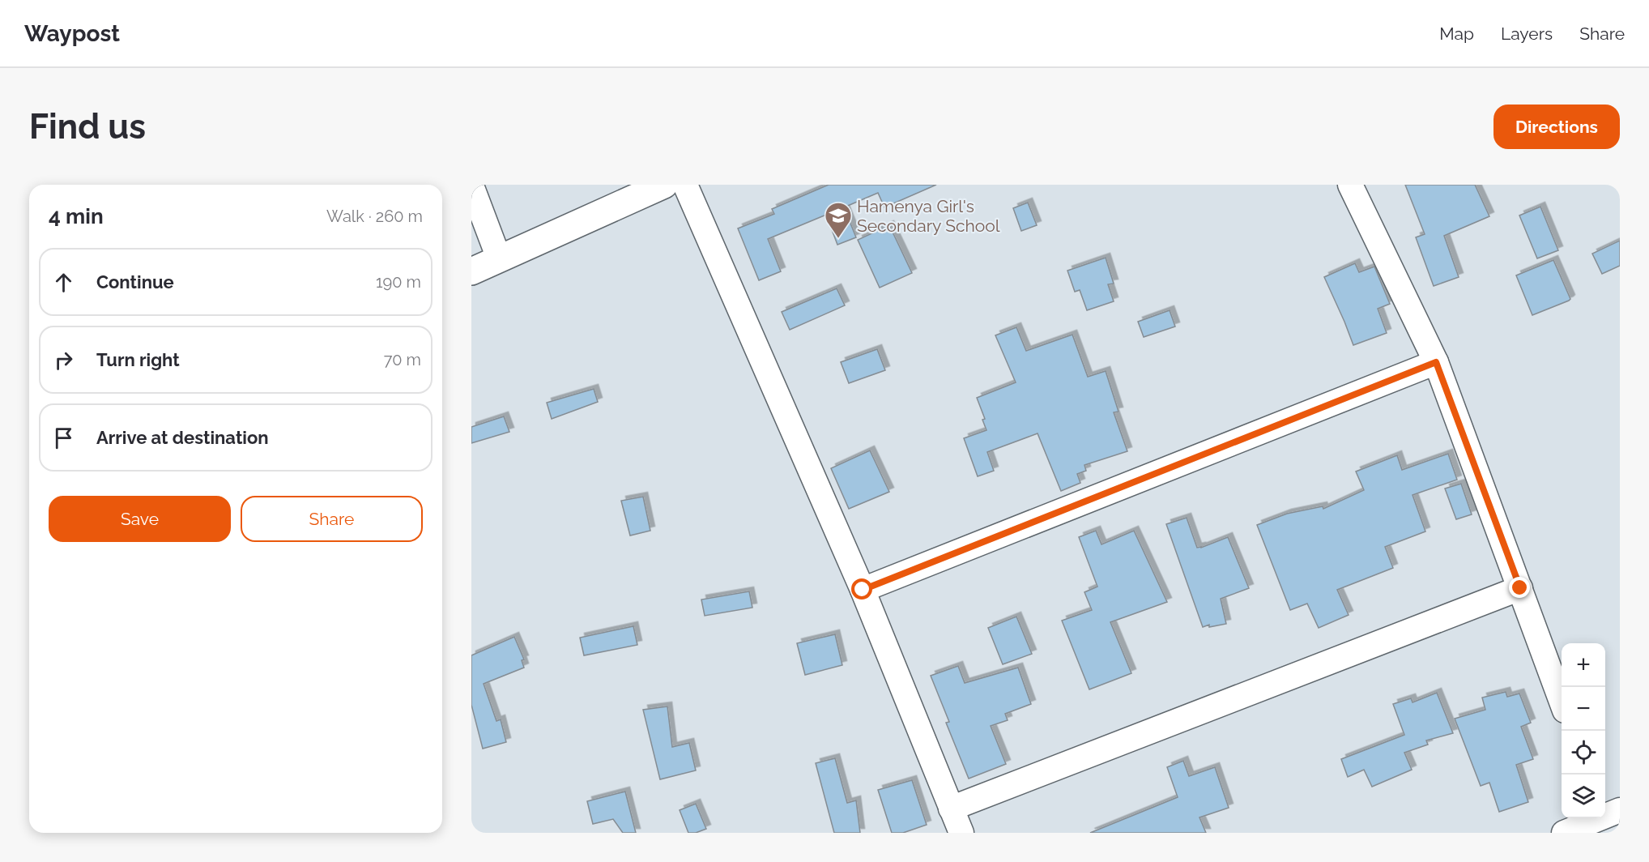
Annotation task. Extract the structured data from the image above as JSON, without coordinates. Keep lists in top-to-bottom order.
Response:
{
  "places": {
    "school or university": ["Hamenya Girl's Secondary School"]
  },
  "page": {
    "header": "Waypost",
    "nav": ["Map", "Layers", "Share"],
    "buttons": [
      "Directions",
      ["Save", "Share"]
    ],
    "title": "Find us",
    "heading": ["4 min", "Walk · 260 m"],
    "list": [
      ["Continue", "190 m"],
      ["Turn right", "70 m"],
      "Arrive at destination"
    ],
    "map_buttons": ["+", "−"]
  }
}
